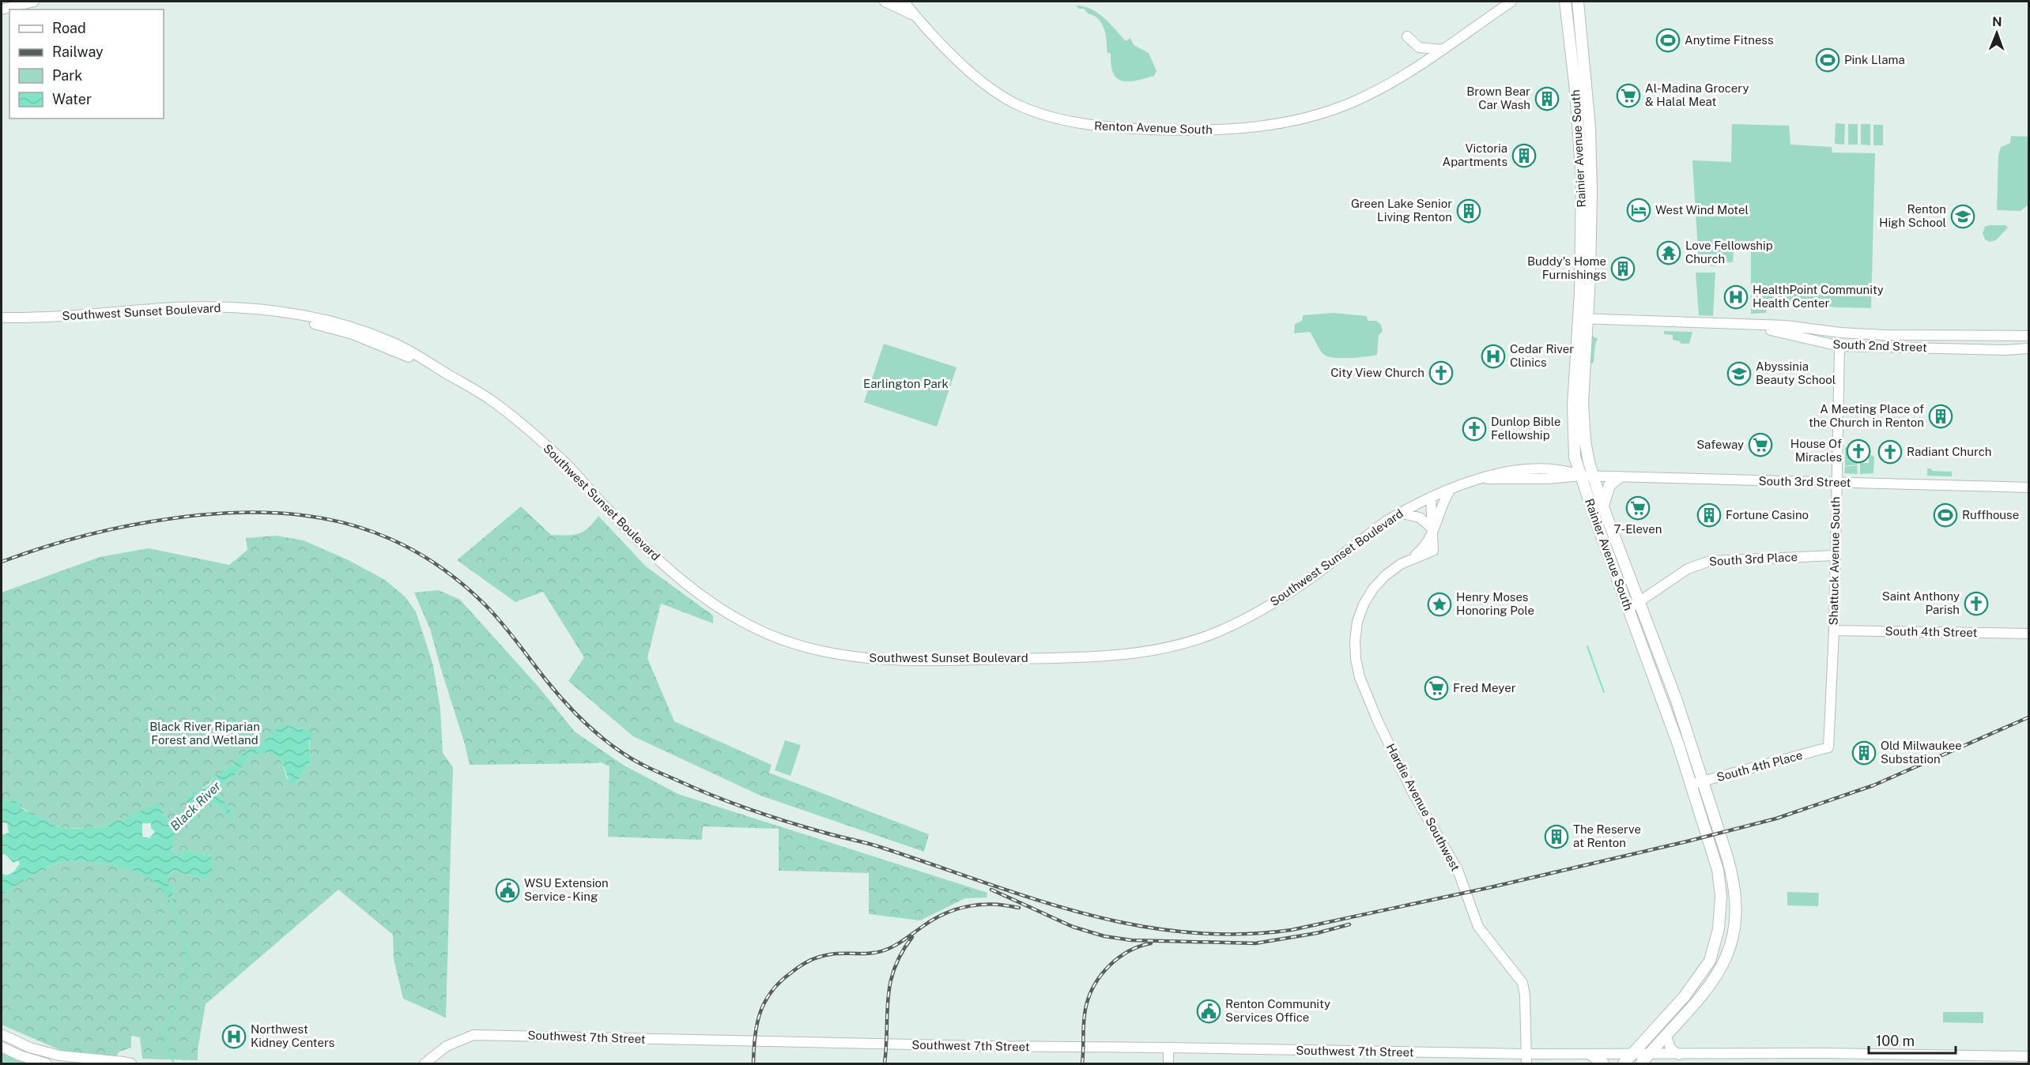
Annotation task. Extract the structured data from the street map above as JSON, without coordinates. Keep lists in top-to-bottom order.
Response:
{
  "streets": {
    "main road": [
      "Renton Avenue South",
      "Rainier Avenue South",
      "Southwest Sunset Boulevard",
      "South 2nd Street",
      "South 3rd Street",
      "South 3rd Place",
      "Shattuck Avenue South",
      "South 4th Street",
      "South 4th Place",
      "Hardie Avenue Southwest",
      "Southwest 7th Street"
    ]
  },
  "crossings": [
    ["Rainier Avenue South", "Southwest Sunset Boulevard"],
    ["Rainier Avenue South", "South 2nd Street"],
    ["Rainier Avenue South", "South 3rd Street"],
    ["Rainier Avenue South", "South 3rd Place"],
    ["Rainier Avenue South", "South 4th Place"],
    ["Rainier Avenue South", "Southwest 7th Street"],
    ["Southwest Sunset Boulevard", "South 3rd Street"],
    ["Southwest Sunset Boulevard", "Hardie Avenue Southwest"],
    ["South 2nd Street", "Shattuck Avenue South"],
    ["South 3rd Street", "Shattuck Avenue South"],
    ["South 3rd Place", "Shattuck Avenue South"],
    ["Shattuck Avenue South", "South 4th Street"],
    ["Shattuck Avenue South", "South 4th Place"],
    ["Hardie Avenue Southwest", "Southwest 7th Street"]
  ],
  "water": ["Black River"],
  "parks": ["Earlington Park", "Black River Riparian Forest and Wetland"],
  "places": {
    "sports": ["Anytime Fitness", "Pink Llama", "Ruffhouse"],
    "supermarket": [
      "Al-Madina Grocery & Halal Meat",
      "Safeway",
      "7-Eleven",
      "Fred Meyer"
    ],
    "building": [
      "Brown Bear Car Wash",
      "Victoria Apartments",
      "Green Lake Senior Living Renton",
      "Buddy's Home Furnishings",
      "A Meeting Place of the Church in Renton",
      "Fortune Casino",
      "Old Milwaukee Substation",
      "The Reserve at Renton"
    ],
    "hotel": ["West Wind Motel"],
    "school or university": ["Renton High School", "Abyssinia Beauty School"],
    "temple": ["Love Fellowship Church"],
    "hospital": ["HealthPoint Community Health Center", "Cedar River Clinics", "Northwest Kidney Centers"],
    "church": [
      "City View Church",
      "Dunlop Bible Fellowship",
      "House Of Miracles",
      "Radiant Church",
      "Saint Anthony Parish"
    ],
    "place": ["Henry Moses Honoring Pole"],
    "public building": ["WSU Extension Service - King", "Renton Community Services Office"]
  },
  "legend": [
    "Road",
    "Railway",
    "Park",
    "Water"
  ],
  "scale_bar": "100 m",
  "north": "top"
}
